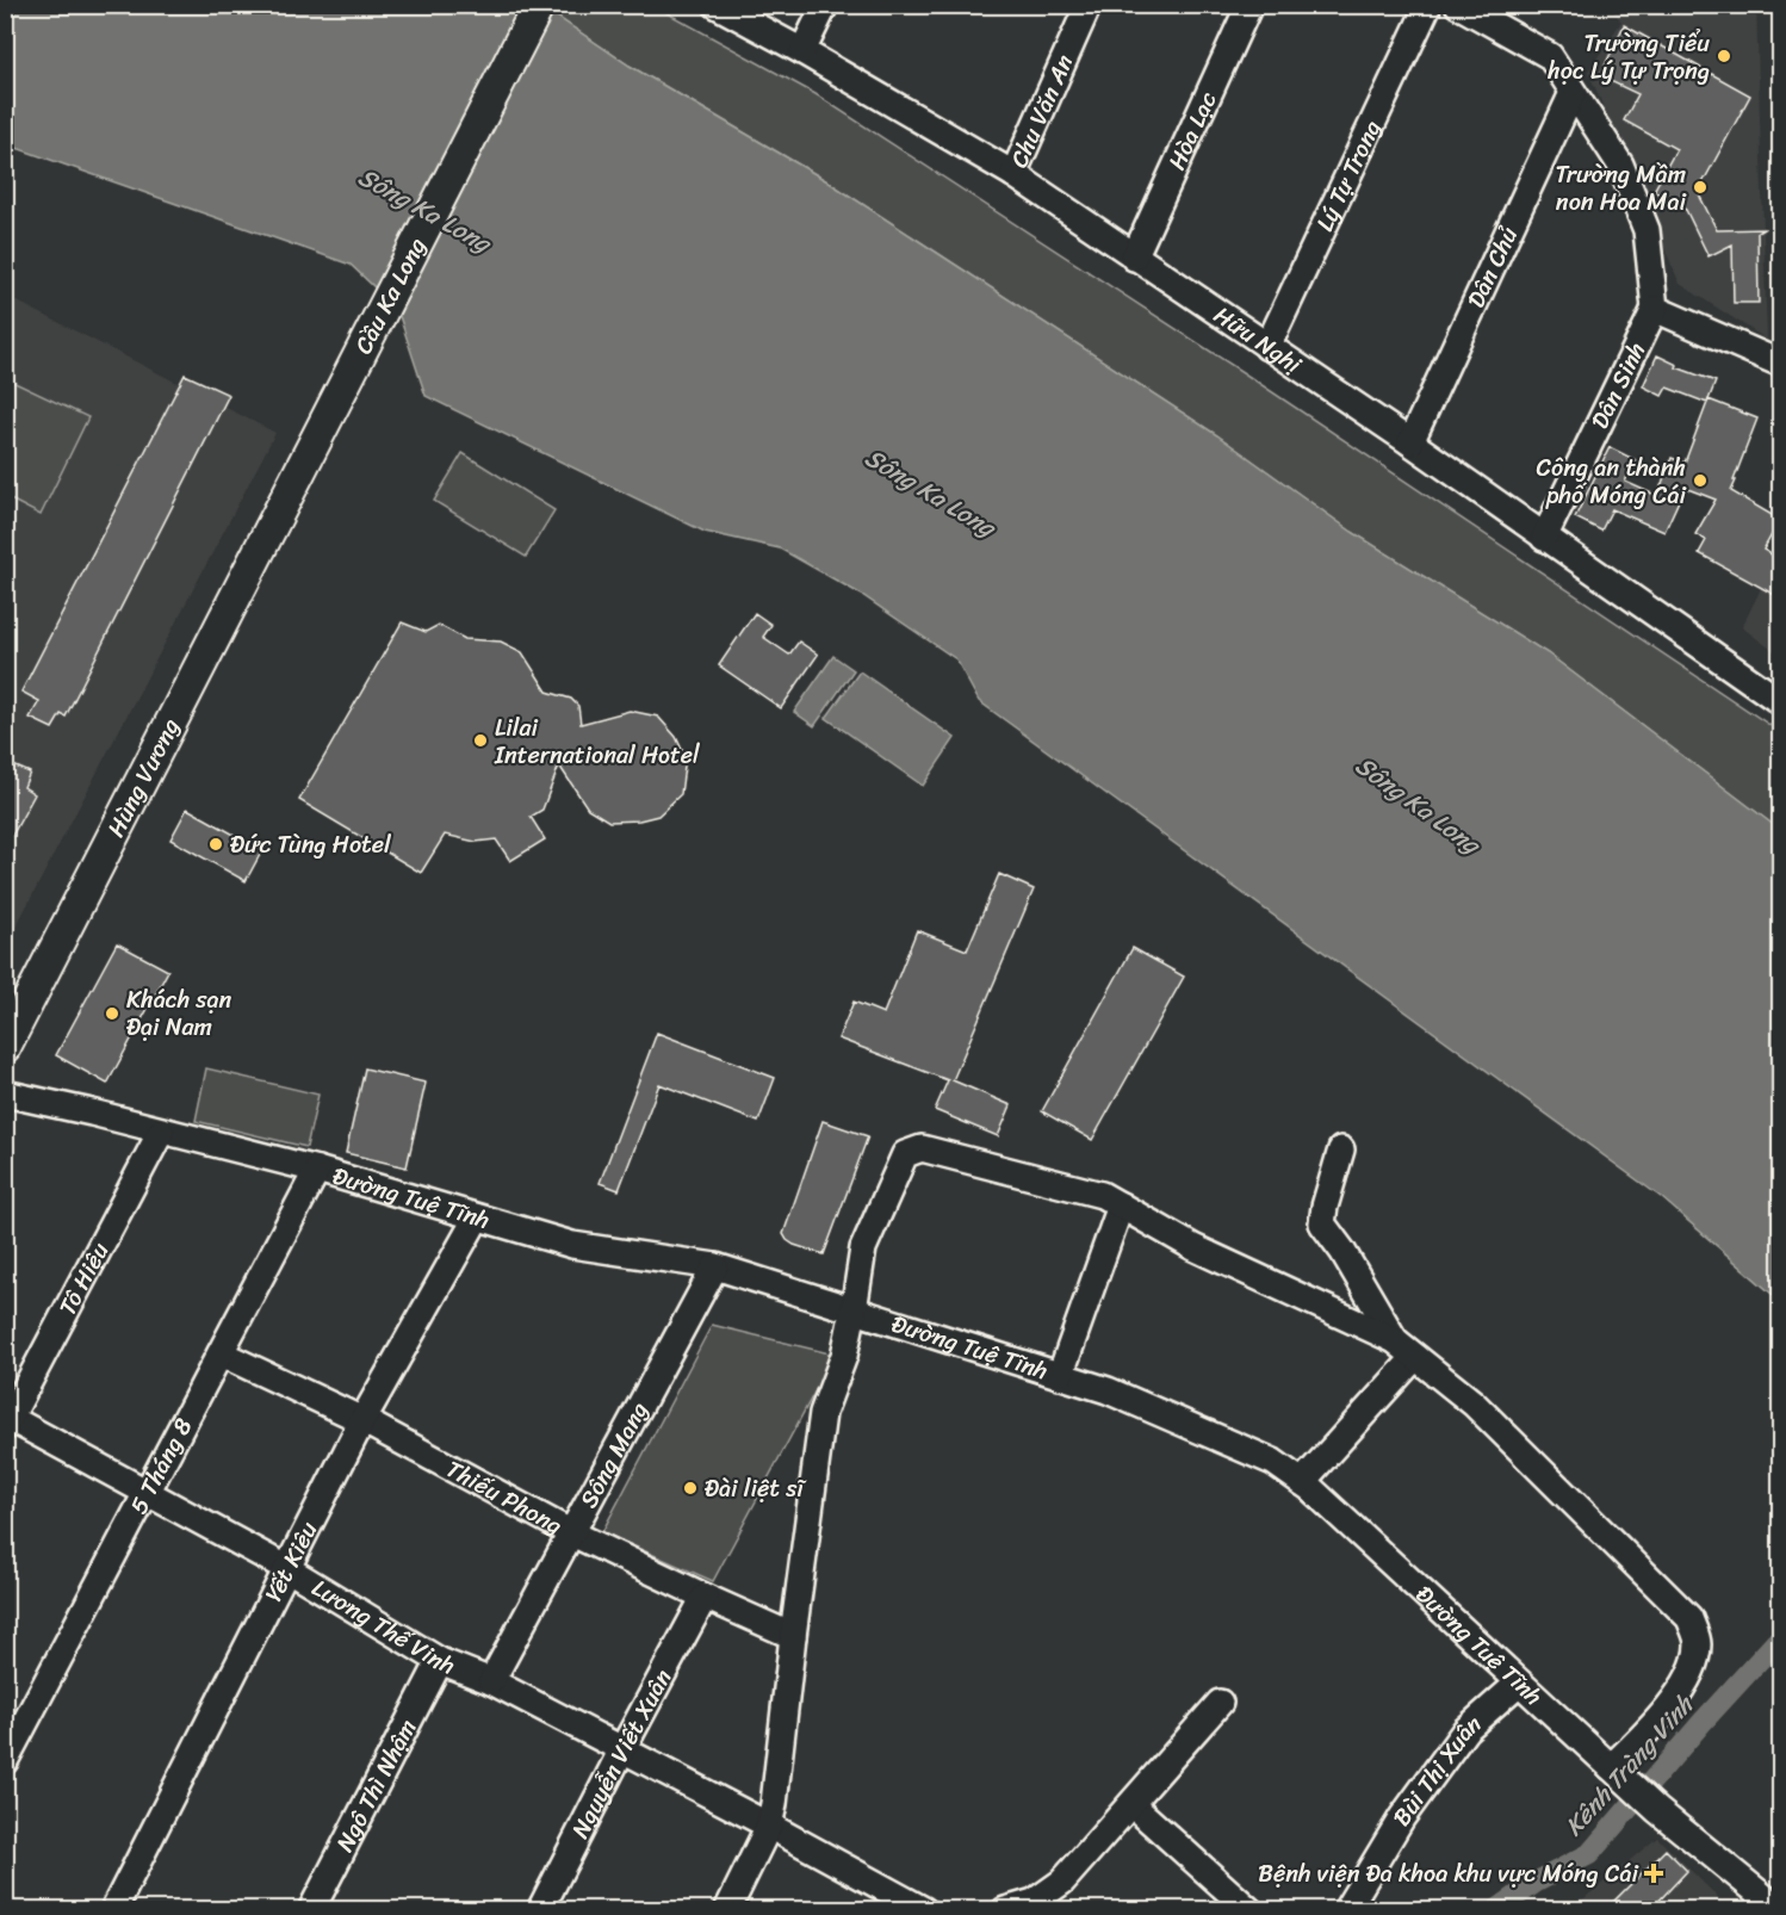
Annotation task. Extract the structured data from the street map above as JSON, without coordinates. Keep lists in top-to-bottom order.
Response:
{
  "streets": {
    "main road": ["Cầu Ka Long", "Hùng Vương"],
    "street": [
      "Chu Văn An",
      "Hòa Lạc",
      "Lý Tự Trọng",
      "Dân Chủ",
      "Hữu Nghị",
      "Dân Sinh",
      "Đường Tuệ Tĩnh",
      "Tô Hiệu",
      "Sông Mang",
      "5 Tháng 8",
      "Thiếu Phong",
      "Yết Kiêu",
      "Lương Thế Vinh",
      "Nguyễn Viết Xuân",
      "Bùi Thị Xuân",
      "Ngô Thì Nhậm"
    ]
  },
  "crossings": [
    ["Chu Văn An", "Hữu Nghị"],
    ["Hòa Lạc", "Hữu Nghị"],
    ["Lý Tự Trọng", "Hữu Nghị"],
    ["Dân Chủ", "Hữu Nghị"],
    ["Cầu Ka Long", "Hùng Vương"],
    ["Hữu Nghị", "Dân Sinh"],
    ["Đường Tuệ Tĩnh", "Tô Hiệu"],
    ["Đường Tuệ Tĩnh", "Sông Mang"],
    ["Đường Tuệ Tĩnh", "5 Tháng 8"],
    ["Đường Tuệ Tĩnh", "Yết Kiêu"],
    ["Đường Tuệ Tĩnh", "Bùi Thị Xuân"],
    ["Tô Hiệu", "Lương Thế Vinh"],
    ["Sông Mang", "Thiếu Phong"],
    ["Sông Mang", "Lương Thế Vinh"],
    ["5 Tháng 8", "Thiếu Phong"],
    ["5 Tháng 8", "Lương Thế Vinh"],
    ["Thiếu Phong", "Yết Kiêu"],
    ["Thiếu Phong", "Nguyễn Viết Xuân"],
    ["Yết Kiêu", "Lương Thế Vinh"],
    ["Lương Thế Vinh", "Nguyễn Viết Xuân"],
    ["Lương Thế Vinh", "Ngô Thì Nhậm"]
  ],
  "water": ["Sông Ka Long", "Kênh Tràng Vinh"],
  "places": {
    "other": [
      "Trường Tiểu học Lý Tự Trọng",
      "Trường Mầm non Hoa Mai",
      "Công an thành phố Móng Cái",
      "Lilai International Hotel",
      "Đức Tùng Hotel",
      "Khách sạn Đại Nam",
      "Đài liệt sĩ"
    ],
    "health": ["Bệnh viện Đa khoa khu vực Móng Cái"]
  }
}
